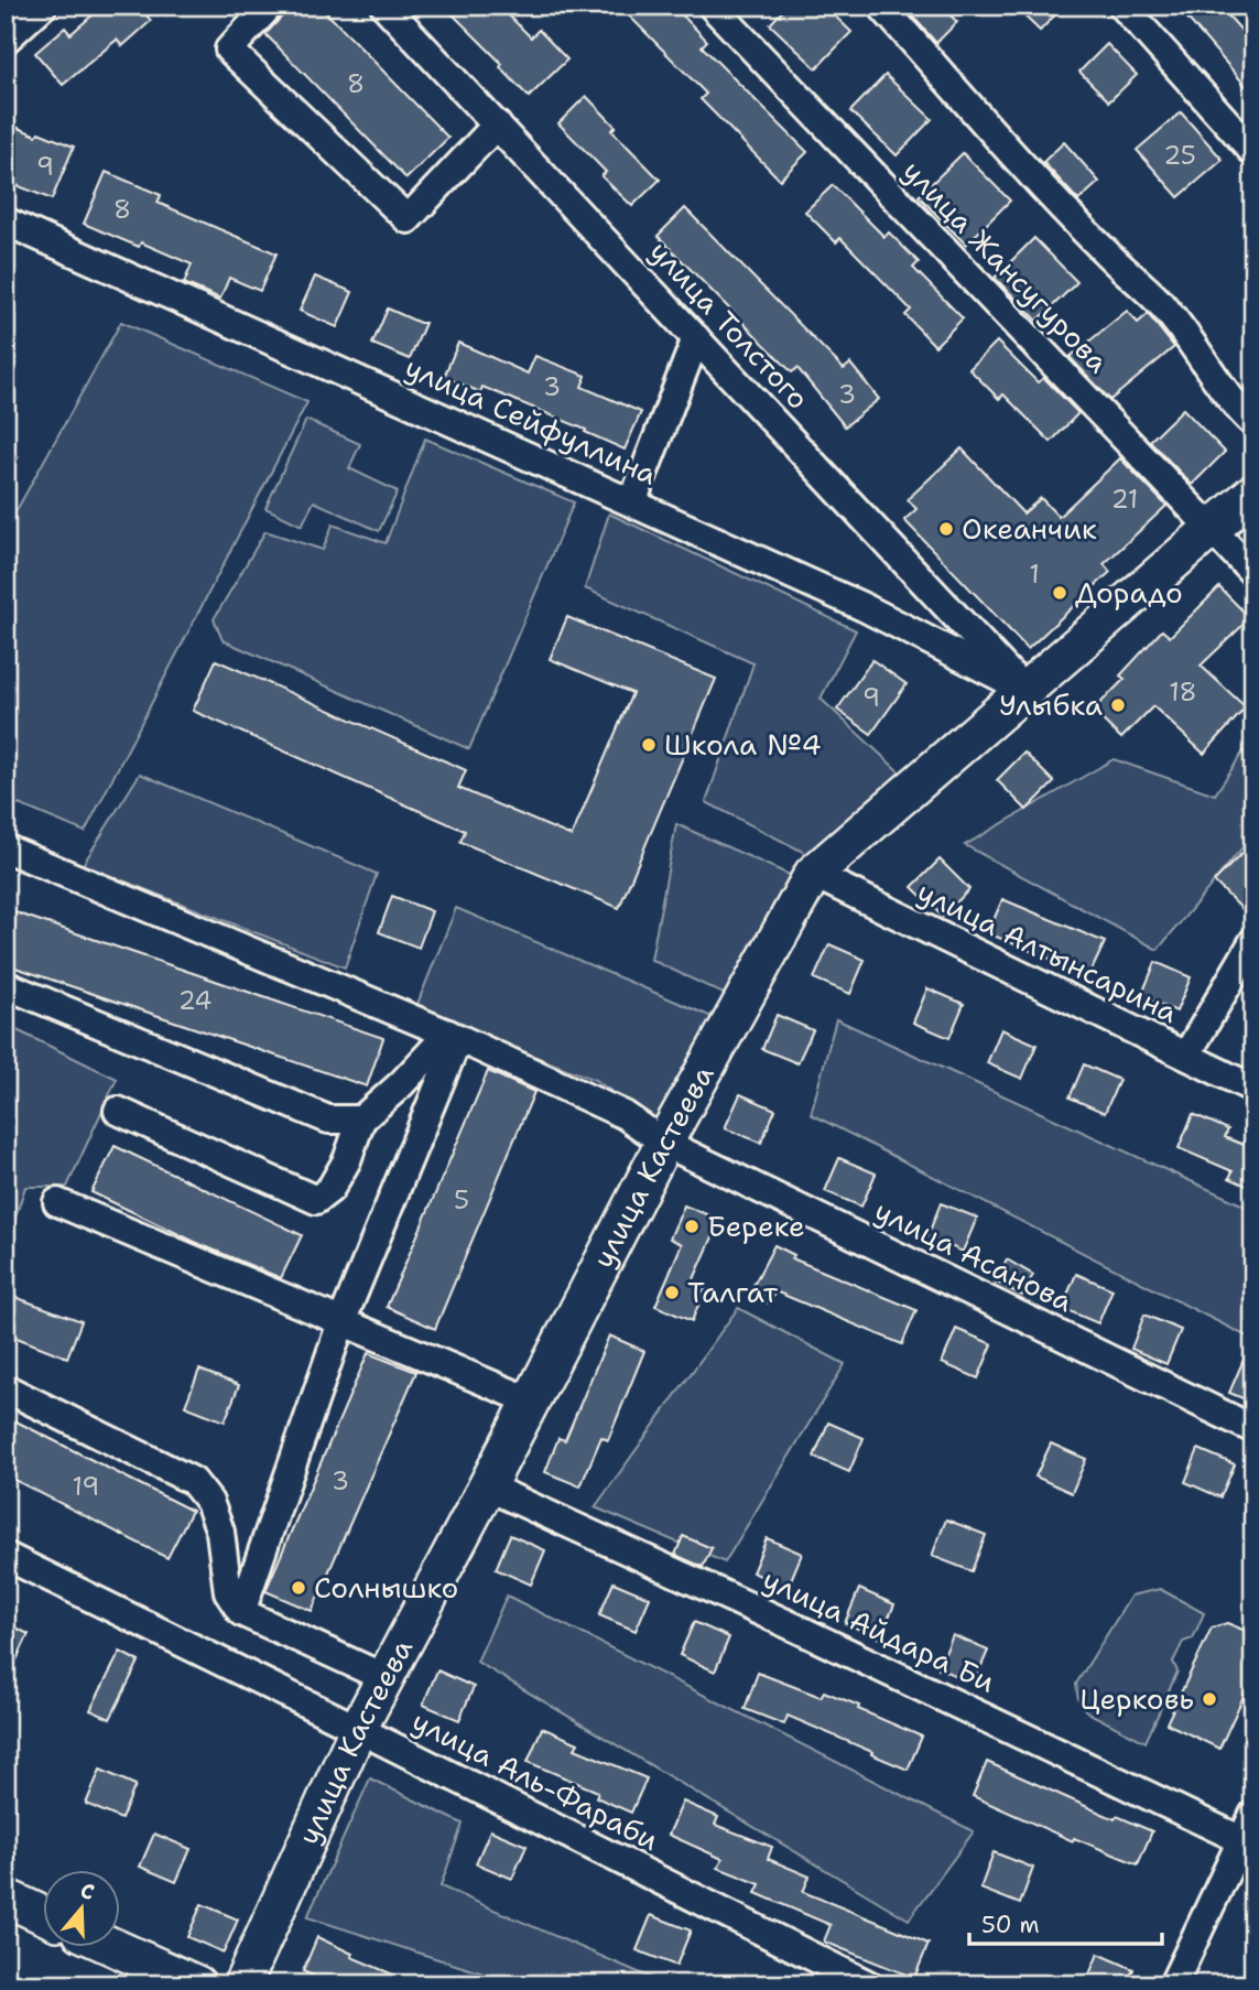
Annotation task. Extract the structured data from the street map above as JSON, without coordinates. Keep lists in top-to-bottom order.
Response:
{
  "streets": {
    "street": [
      "улица Жансугурова",
      "улица Толстого",
      "улица Сейфуллина",
      "улица Алтынсарина",
      "улица Кастеева",
      "улица Асанова",
      "улица Айдара Би",
      "улица Аль-Фараби"
    ]
  },
  "crossings": [
    ["улица Жансугурова", "улица Кастеева"],
    ["улица Толстого", "улица Сейфуллина"],
    ["улица Толстого", "улица Кастеева"],
    ["улица Сейфуллина", "улица Кастеева"],
    ["улица Алтынсарина", "улица Кастеева"],
    ["улица Кастеева", "улица Асанова"],
    ["улица Кастеева", "улица Айдара Би"],
    ["улица Кастеева", "улица Аль-Фараби"]
  ],
  "places": [
    "Океанчик",
    "Дорадо",
    "Улыбка",
    "Школа №4",
    "Береке",
    "Талгат",
    "Солнышко",
    "Церковь"
  ],
  "house_numbers": [
    "8",
    "25",
    "9",
    "8",
    "3",
    "3",
    "21",
    "1",
    "18",
    "9",
    "24",
    "5",
    "3",
    "19"
  ],
  "scale_bar": "50 m",
  "north": "top"
}
